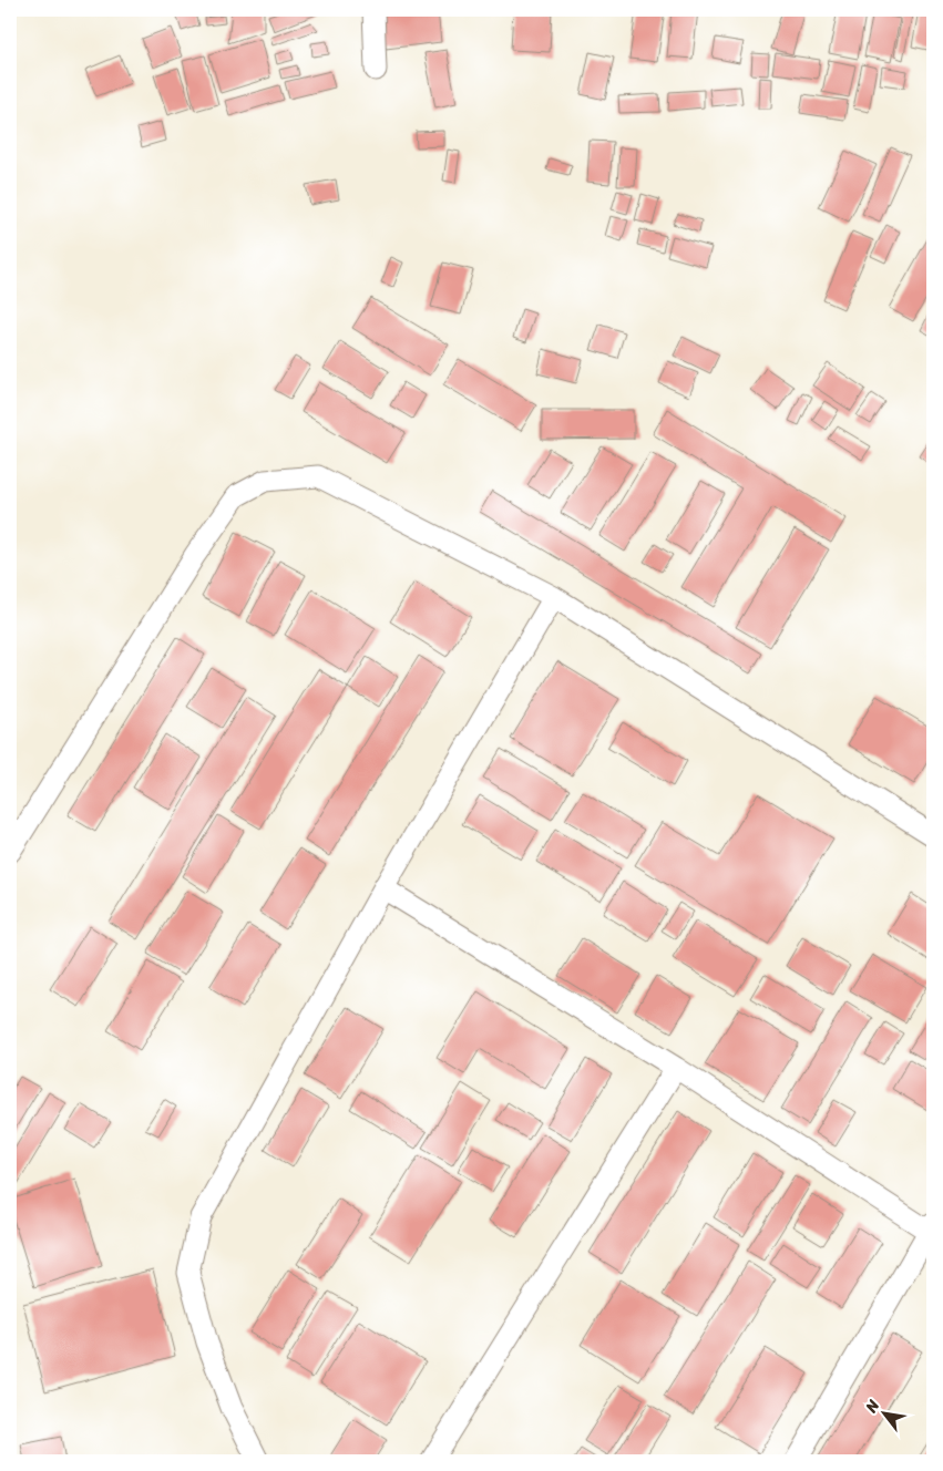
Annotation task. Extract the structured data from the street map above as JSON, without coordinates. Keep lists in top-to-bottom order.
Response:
{
  "north": "top left"
}
